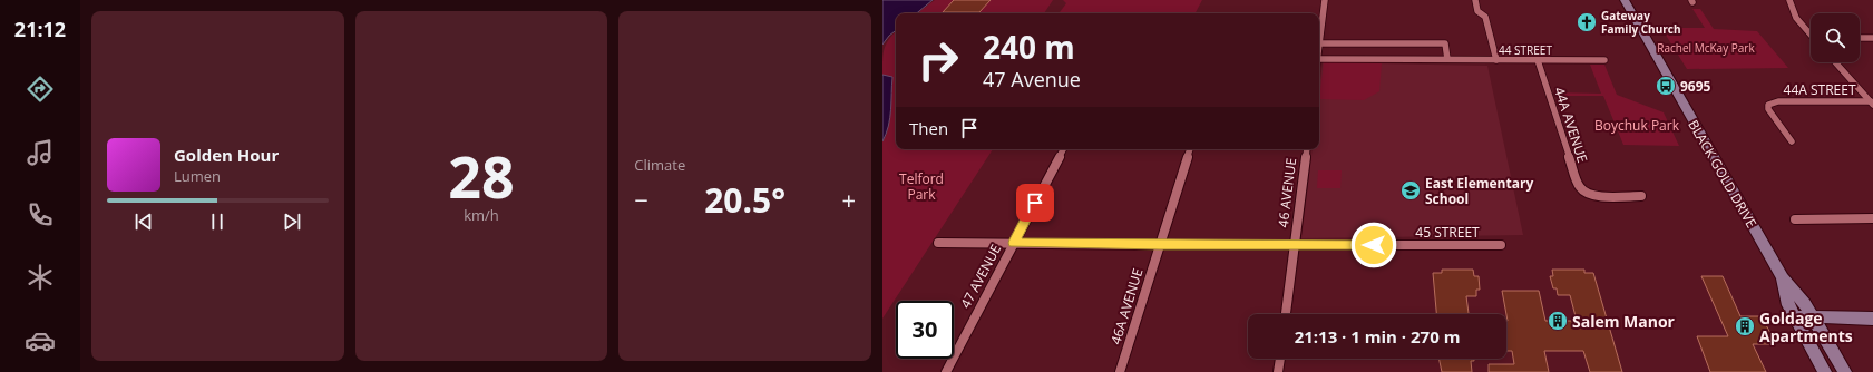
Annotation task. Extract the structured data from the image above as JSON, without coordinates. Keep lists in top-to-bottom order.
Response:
{
  "streets": {
    "main road": ["BLACK GOLD DRIVE"],
    "street": [
      "44 STREET",
      "44A STREET",
      "44A AVENUE",
      "46 AVENUE",
      "45 STREET",
      "47 AVENUE",
      "46A AVENUE"
    ]
  },
  "crossings": [
    ["44 STREET", "44A AVENUE"],
    ["46 AVENUE", "45 STREET"],
    ["45 STREET", "47 AVENUE"],
    ["45 STREET", "46A AVENUE"]
  ],
  "parks": ["Rachel McKay Park", "Boychuk Park", "Telford Park"],
  "places": {
    "church": ["Gateway Family Church"],
    "bus stop": ["9695"],
    "school or university": ["East Elementary School"],
    "building": ["Salem Manor", "Goldage Apartments"]
  },
  "page": {
    "tabs": "21:12",
    "tile": [
      ["28", "km/h"],
      "Climate"
    ],
    "turn": ["240 m", "47 Avenue"],
    "then": "Then",
    "song": ["Golden Hour", "Lumen"],
    "heat": ["−", "20.5°", "+"],
    "limit": "30",
    "trip": "21:13 · 1 min · 270 m"
  }
}
